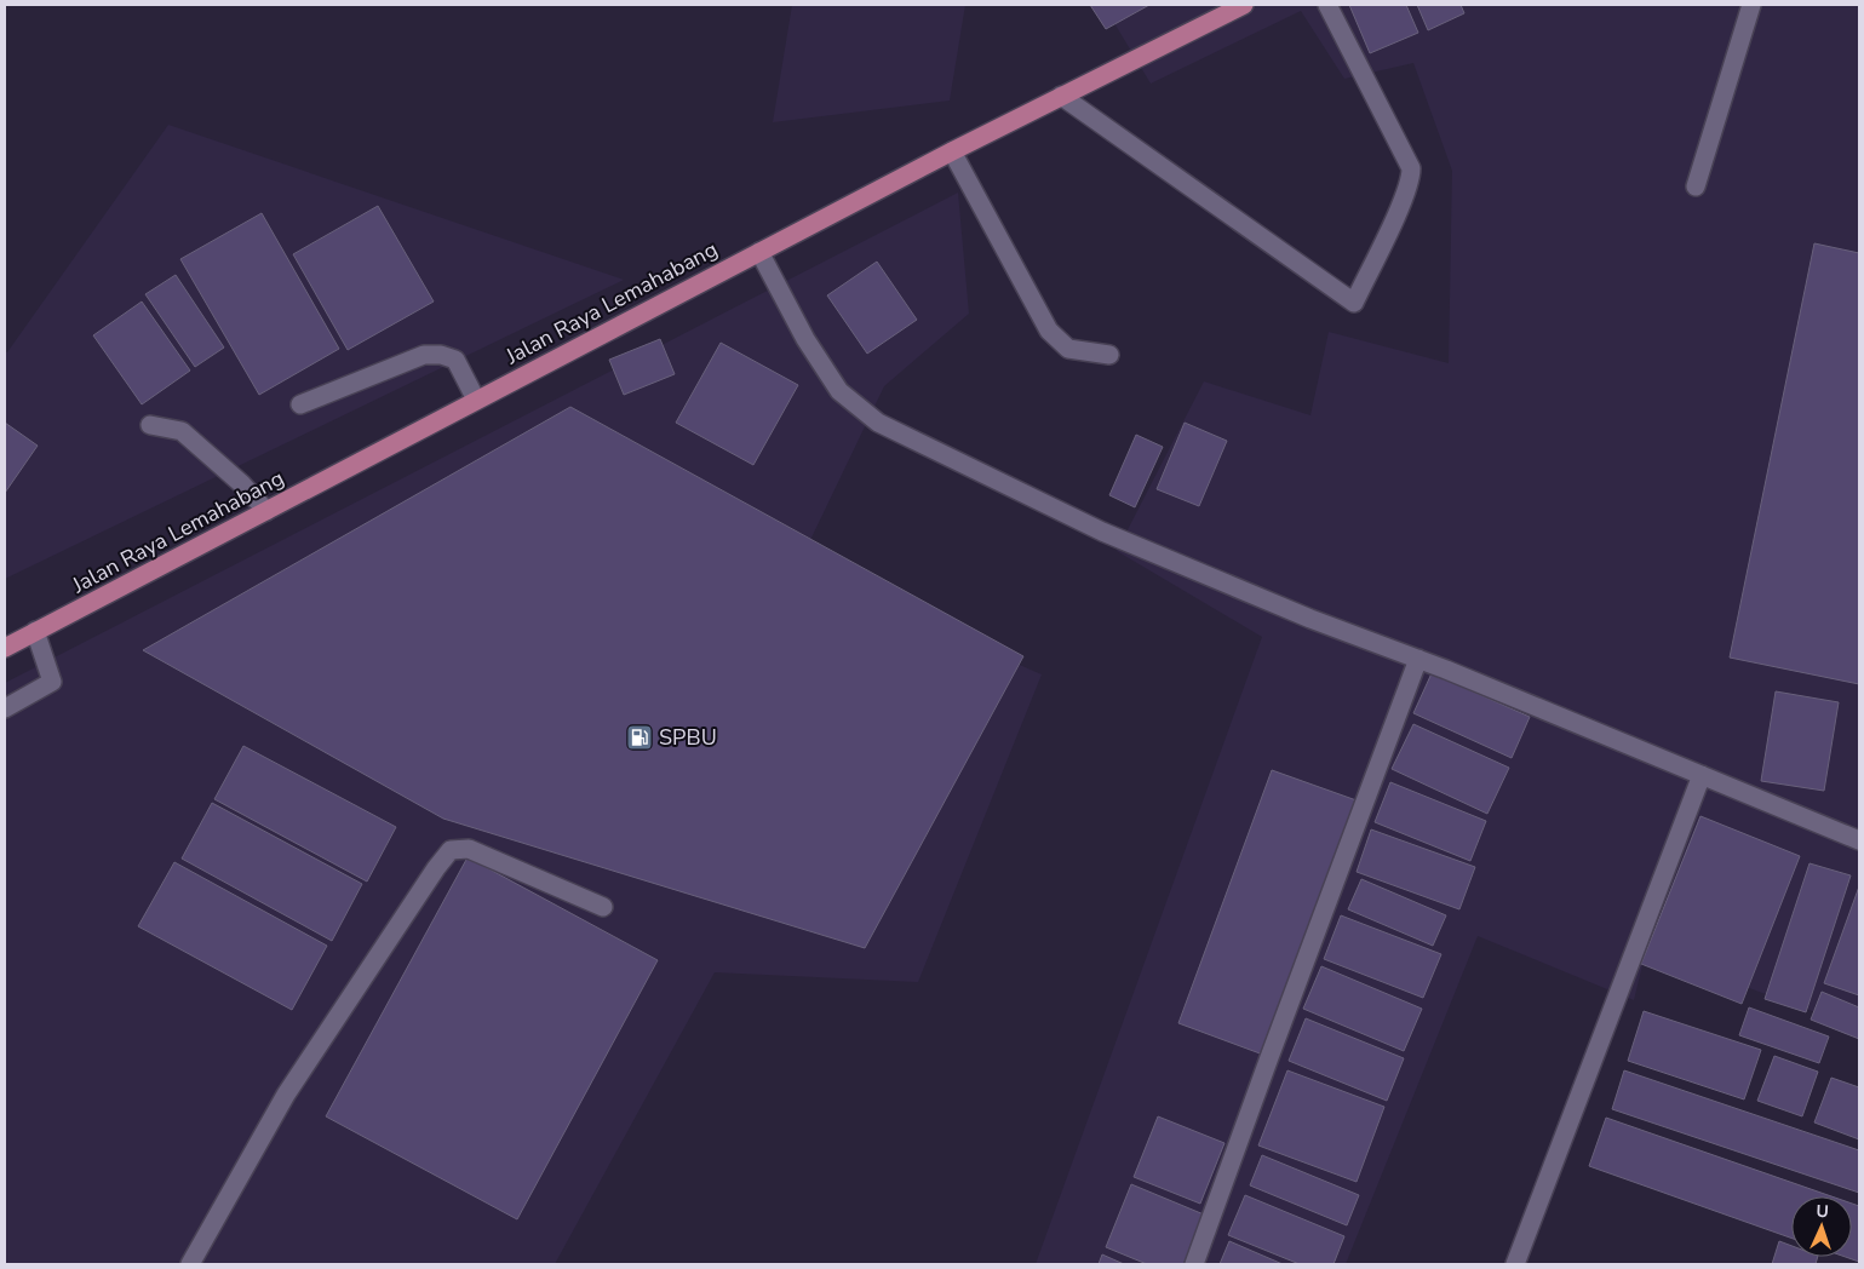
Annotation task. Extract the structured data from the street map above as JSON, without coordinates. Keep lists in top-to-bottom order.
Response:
{
  "streets": {
    "main road": ["Jalan Raya Lemahabang"]
  },
  "places": {
    "fuel station": ["SPBU"]
  },
  "north": "top"
}
